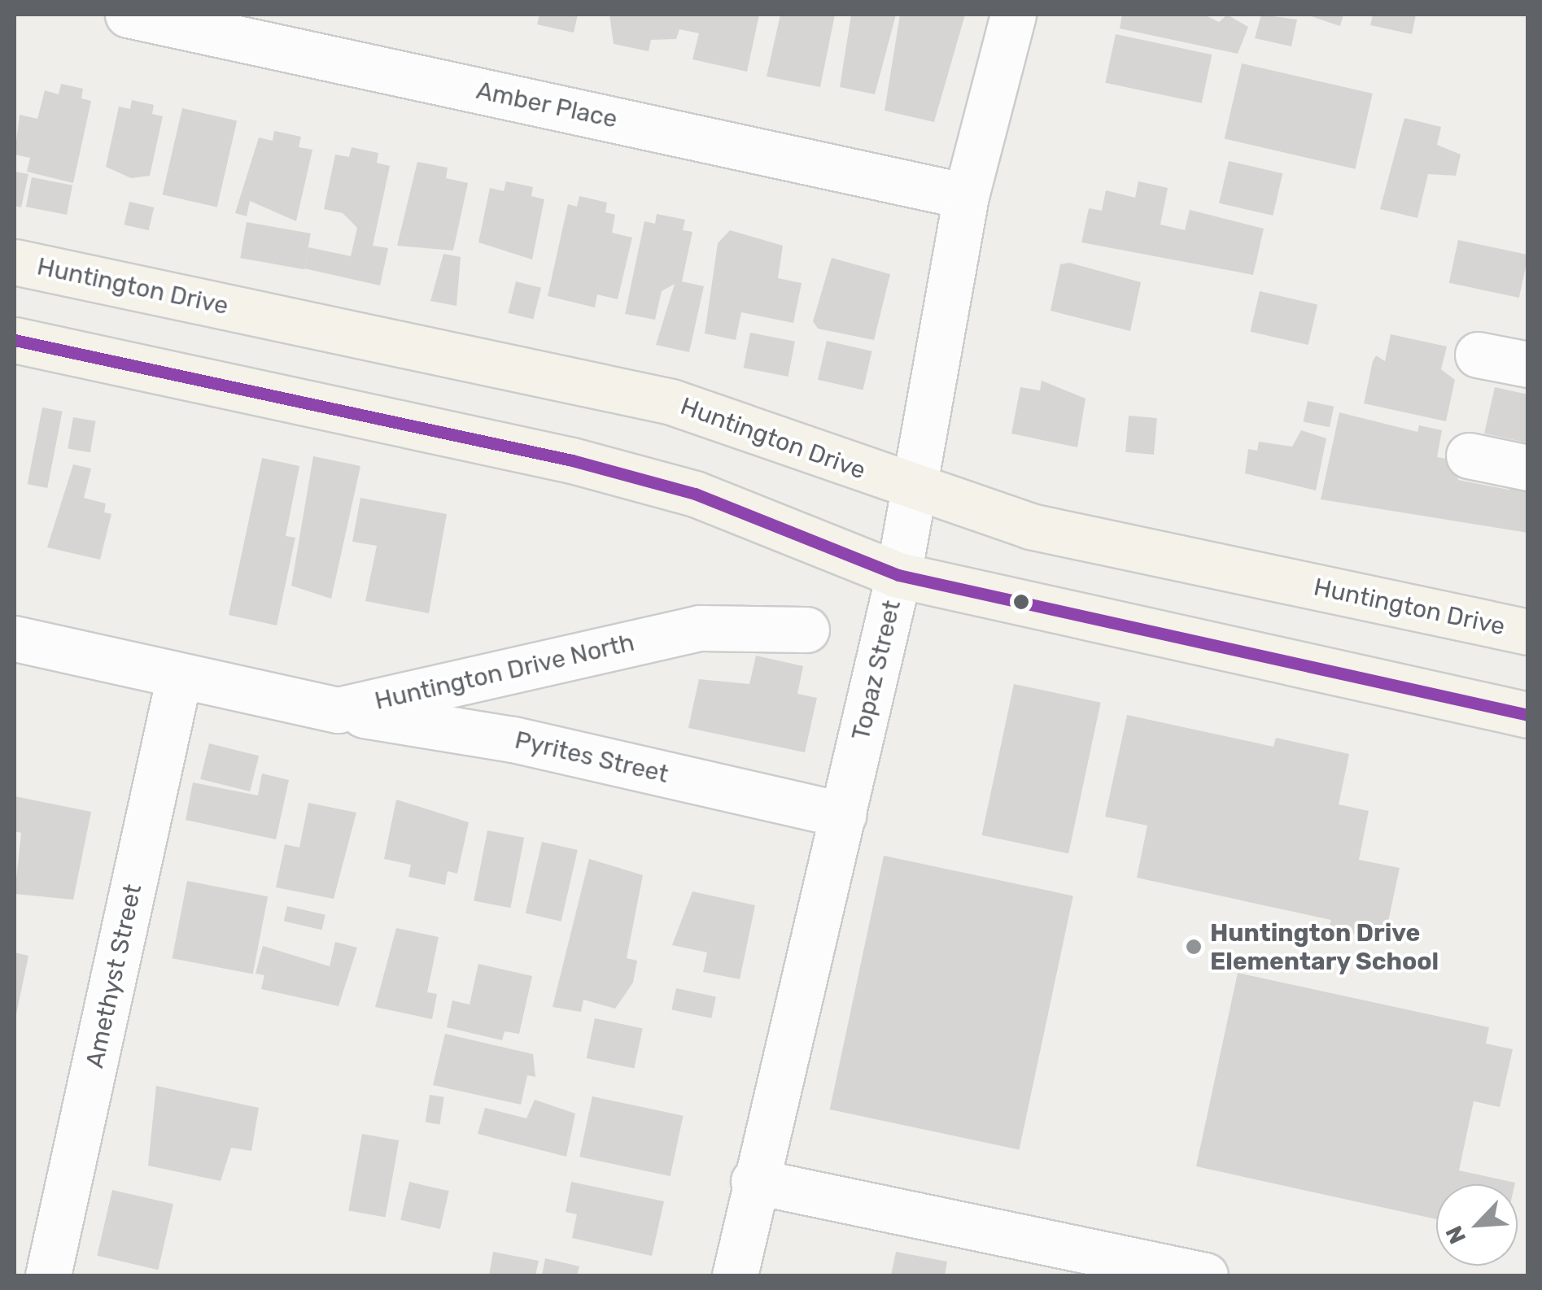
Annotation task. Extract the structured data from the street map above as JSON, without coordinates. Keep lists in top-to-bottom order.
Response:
{
  "streets": {
    "main road": ["Huntington Drive"],
    "street": [
      "Amber Place",
      "Topaz Street",
      "Huntington Drive North",
      "Pyrites Street",
      "Amethyst Street"
    ]
  },
  "crossings": [
    ["Amber Place", "Topaz Street"],
    ["Huntington Drive", "Topaz Street"],
    ["Topaz Street", "Pyrites Street"],
    ["Huntington Drive North", "Pyrites Street"],
    ["Huntington Drive North", "Amethyst Street"]
  ],
  "places": ["Huntington Drive Elementary School"],
  "north": "bottom left"
}
